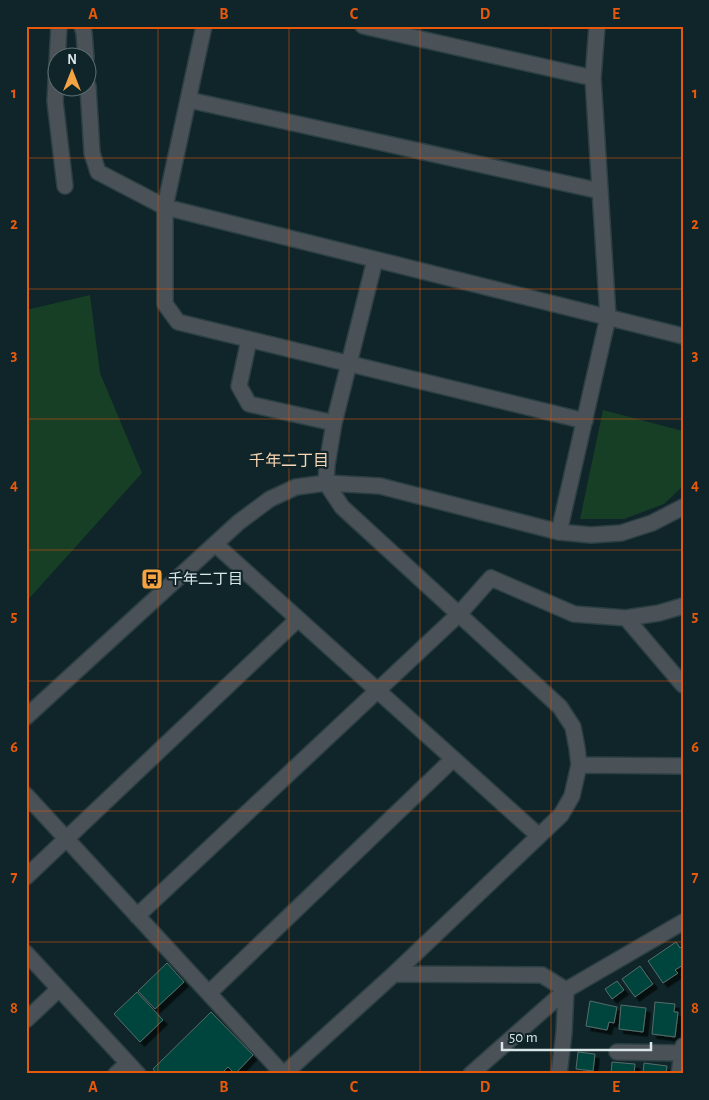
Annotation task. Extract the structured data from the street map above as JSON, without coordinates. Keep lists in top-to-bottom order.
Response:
{
  "districts": ["千年二丁目"],
  "places": {
    "bus stop": ["千年二丁目"]
  },
  "scale_bar": "50 m",
  "north": "top",
  "grid": {
    "columns": [
      "A",
      "B",
      "C",
      "D",
      "E"
    ],
    "rows": [
      "1",
      "2",
      "3",
      "4",
      "5",
      "6",
      "7",
      "8"
    ]
  }
}
